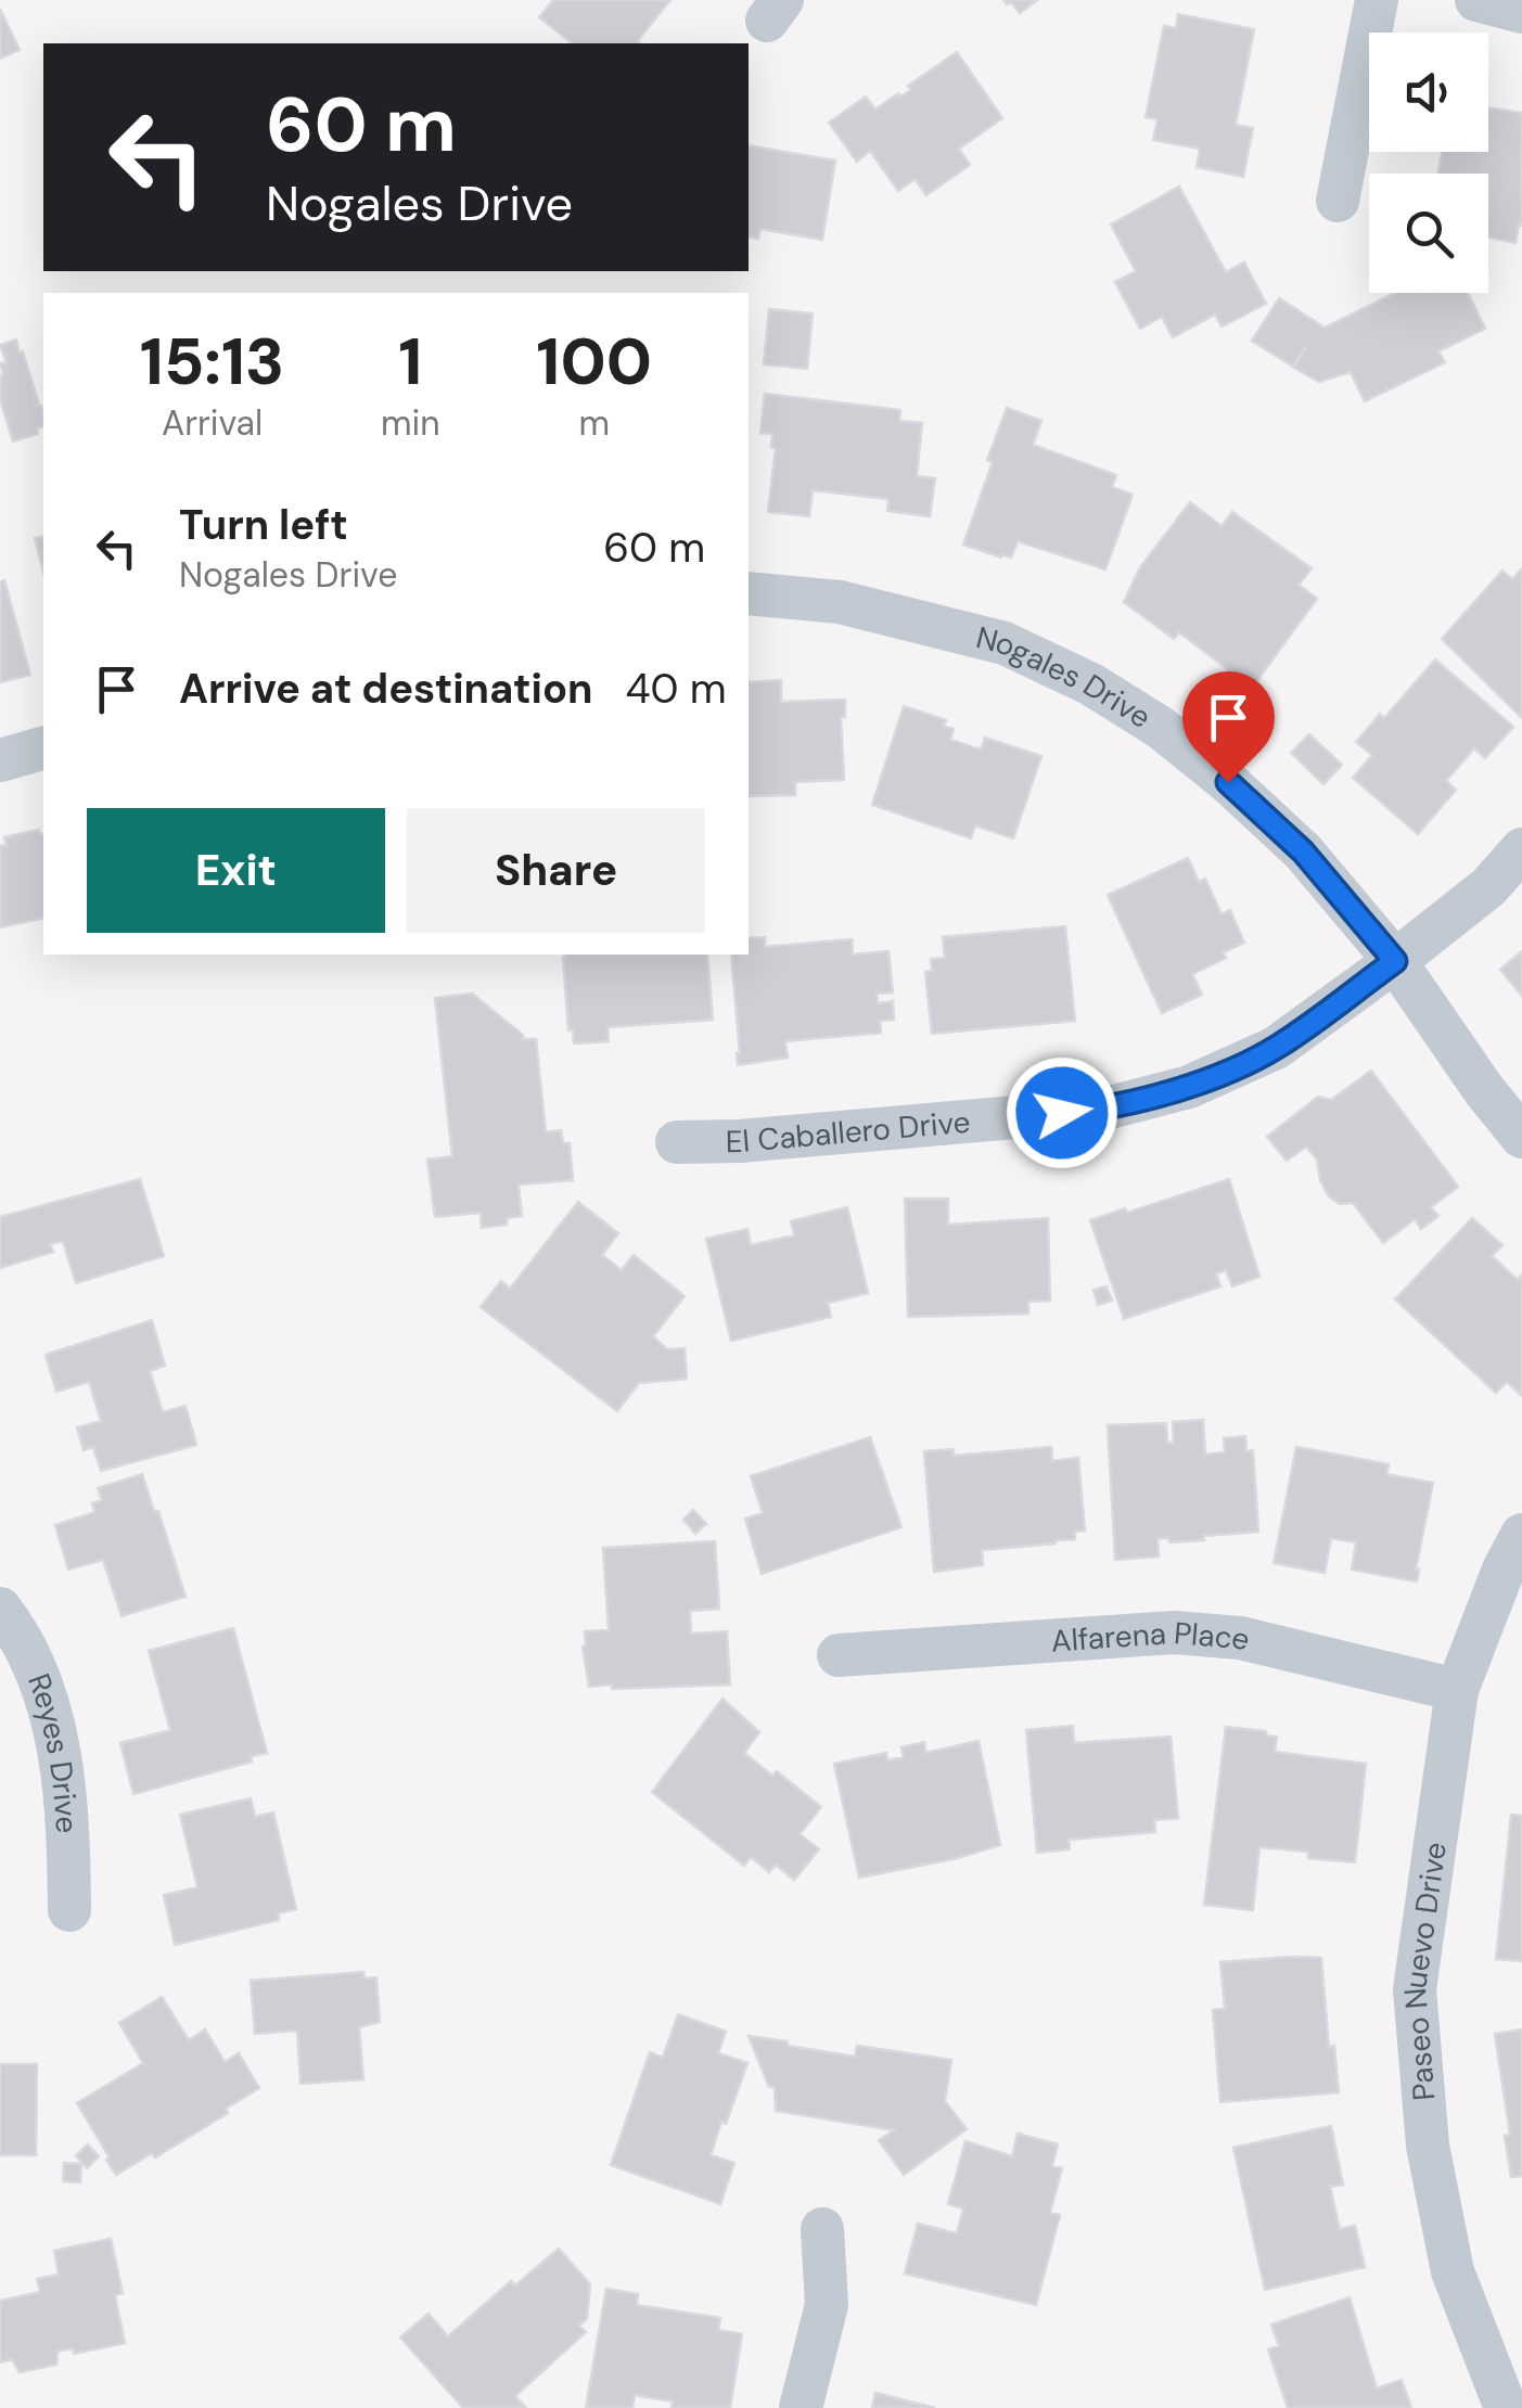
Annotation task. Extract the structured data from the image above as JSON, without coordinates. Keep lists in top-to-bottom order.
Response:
{
  "streets": {
    "street": [
      "Nogales Drive",
      "El Caballero Drive",
      "Alfarena Place",
      "Reyes Drive",
      "Paseo Nuevo Drive"
    ]
  },
  "crossings": [
    ["Nogales Drive", "El Caballero Drive"],
    ["Alfarena Place", "Paseo Nuevo Drive"]
  ],
  "page": {
    "turn": ["60 m", "Nogales Drive"],
    "eta": [
      "15:13",
      "Arrival",
      "1",
      "min",
      "100",
      "m"
    ],
    "list": [
      {
        "name": "Turn left",
        "note": "Nogales Drive",
        "value": "60 m"
      },
      {
        "name": "Arrive at destination",
        "value": "40 m"
      }
    ],
    "buttons": ["Exit", "Share"]
  }
}
